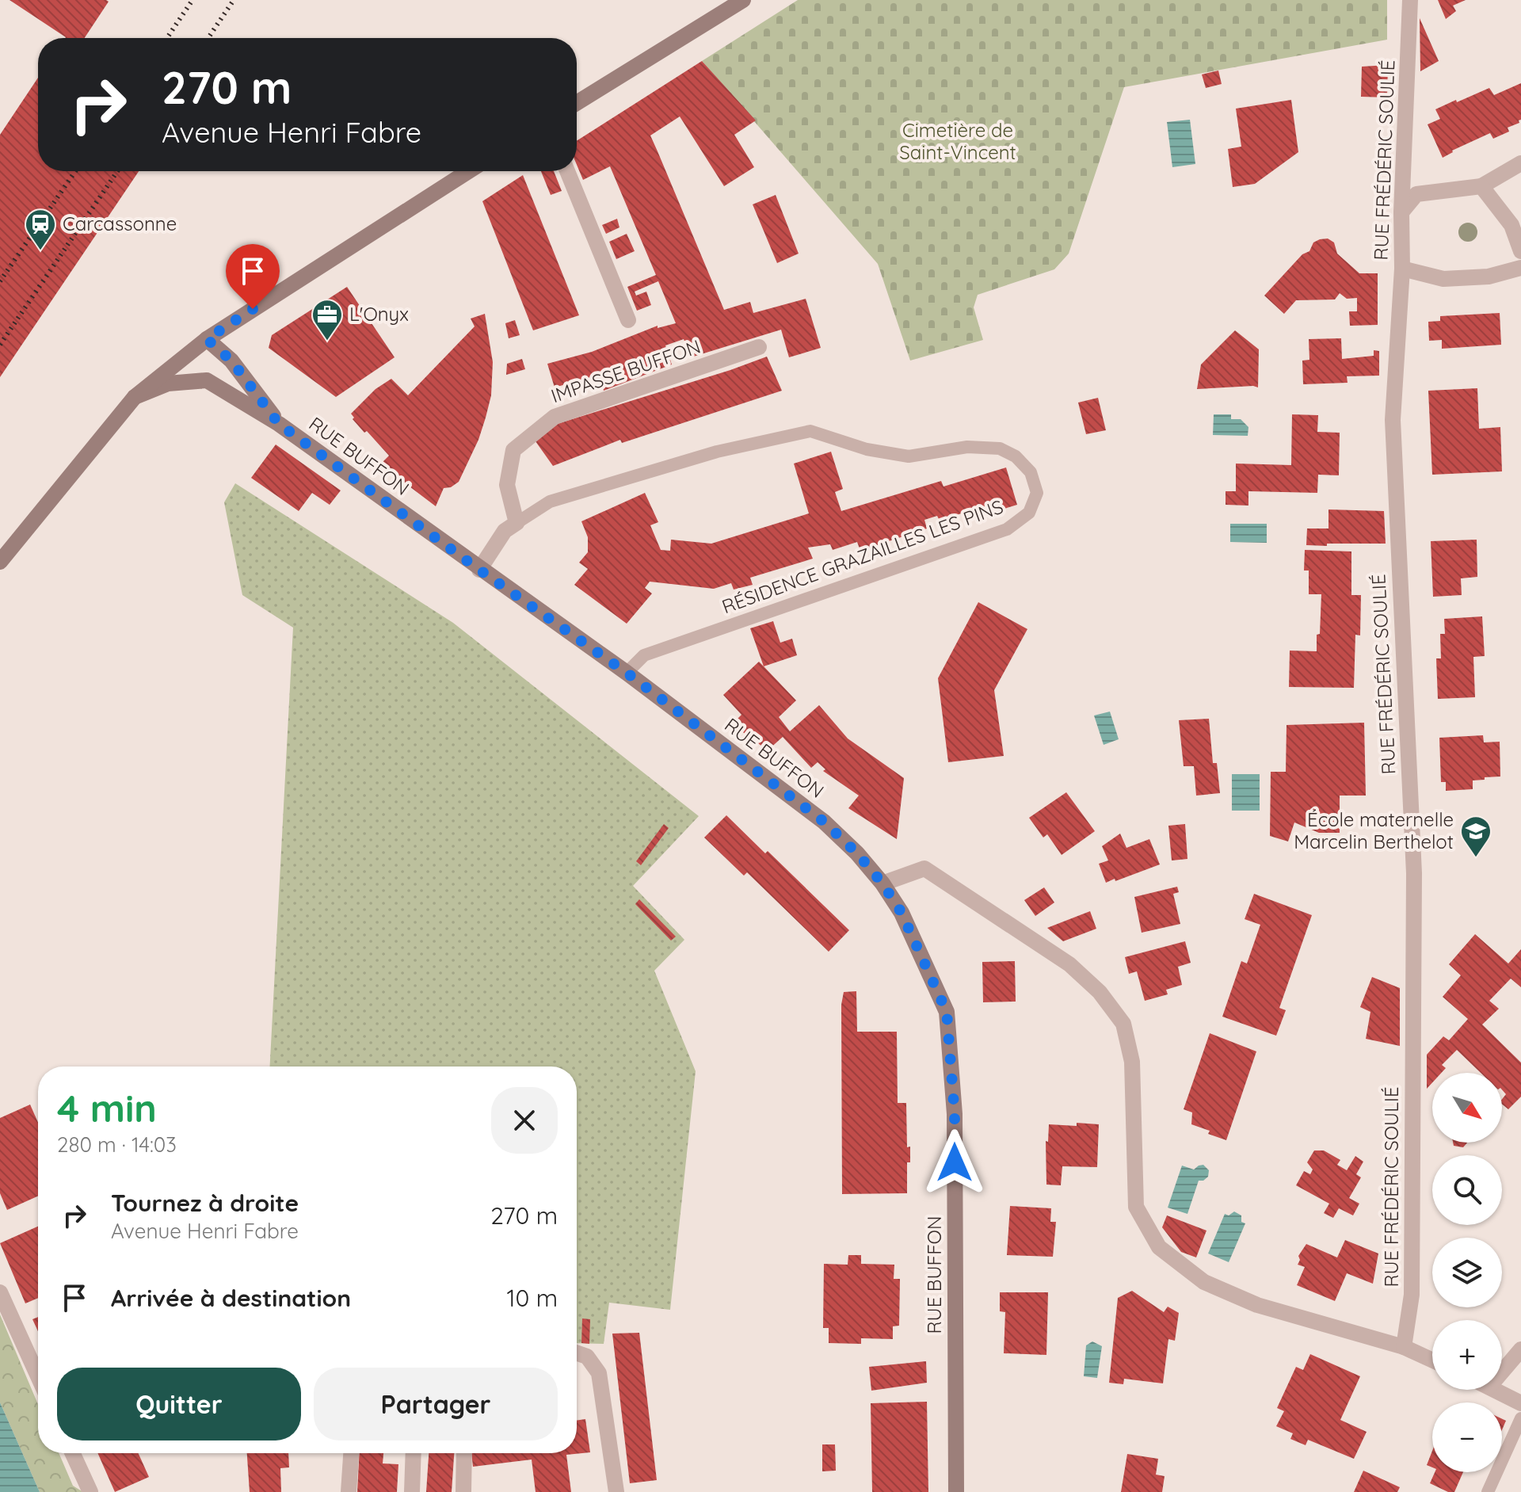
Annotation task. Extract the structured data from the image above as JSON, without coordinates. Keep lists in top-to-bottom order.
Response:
{
  "streets": {
    "street": ["RUE FRÉDÉRIC SOULIÉ", "IMPASSE BUFFON", "RUE BUFFON"],
    "lane": ["RÉSIDENCE GRAZAILLES LES PINS"]
  },
  "crossings": [
    ["IMPASSE BUFFON", "RÉSIDENCE GRAZAILLES LES PINS"],
    ["RUE BUFFON", "RÉSIDENCE GRAZAILLES LES PINS"]
  ],
  "parks": ["Cimetière de Saint-Vincent"],
  "places": {
    "station": ["Carcassonne"],
    "office": ["L'Onyx"],
    "school or university": ["École maternelle Marcelin Berthelot"]
  },
  "north": "bottom right",
  "page": {
    "turn": ["270 m", "Avenue Henri Fabre"],
    "heading": ["4 min", "280 m · 14:03"],
    "map_buttons": ["+", "−"],
    "list": [
      {
        "name": "Tournez à droite",
        "note": "Avenue Henri Fabre",
        "value": "270 m"
      },
      {
        "name": "Arrivée à destination",
        "value": "10 m"
      }
    ],
    "buttons": ["Quitter", "Partager"]
  }
}
